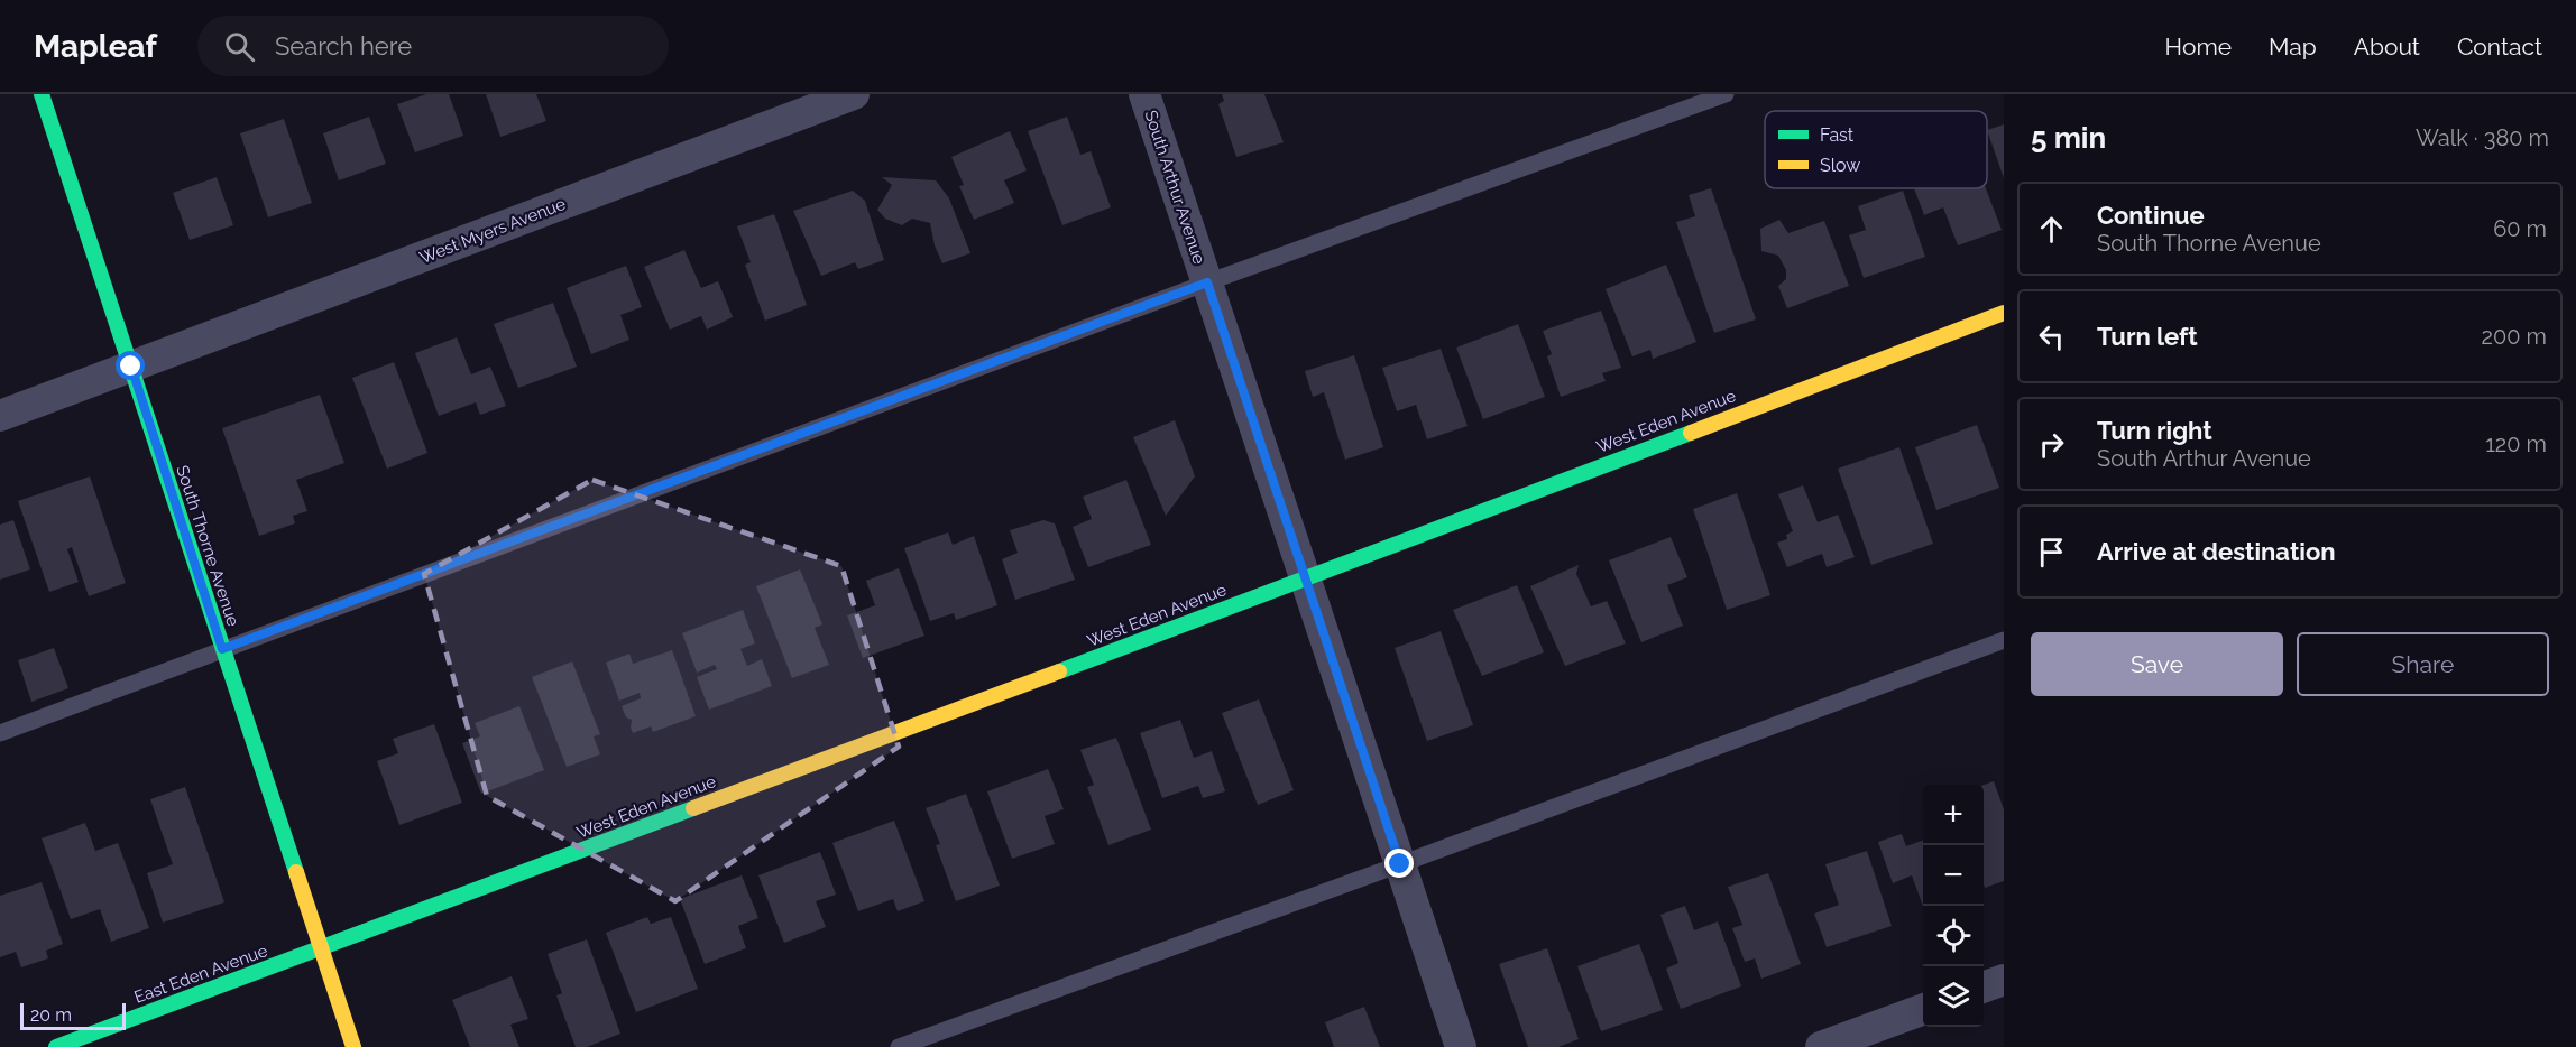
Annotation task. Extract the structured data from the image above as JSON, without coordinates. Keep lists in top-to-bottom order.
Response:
{
  "streets": {
    "street": [
      "South Arthur Avenue",
      "West Myers Avenue",
      "West Eden Avenue",
      "South Thorne Avenue",
      "East Eden Avenue"
    ]
  },
  "crossings": [
    ["South Arthur Avenue", "West Eden Avenue"],
    ["West Myers Avenue", "South Thorne Avenue"],
    ["West Eden Avenue", "South Thorne Avenue"],
    ["West Eden Avenue", "East Eden Avenue"],
    ["South Thorne Avenue", "East Eden Avenue"]
  ],
  "legend": ["Fast", "Slow"],
  "scale_bar": "20 m",
  "page": {
    "header": "Mapleaf",
    "search": "Search here",
    "nav": [
      "Home",
      "Map",
      "About",
      "Contact"
    ],
    "heading": ["5 min", "Walk · 380 m"],
    "list": [
      ["Continue", "South Thorne Avenue", "60 m"],
      ["Turn left", "200 m"],
      ["Turn right", "South Arthur Avenue", "120 m"],
      "Arrive at destination"
    ],
    "buttons": ["Save", "Share"],
    "map_buttons": ["+", "−"],
    "scale": "20 m"
  }
}
